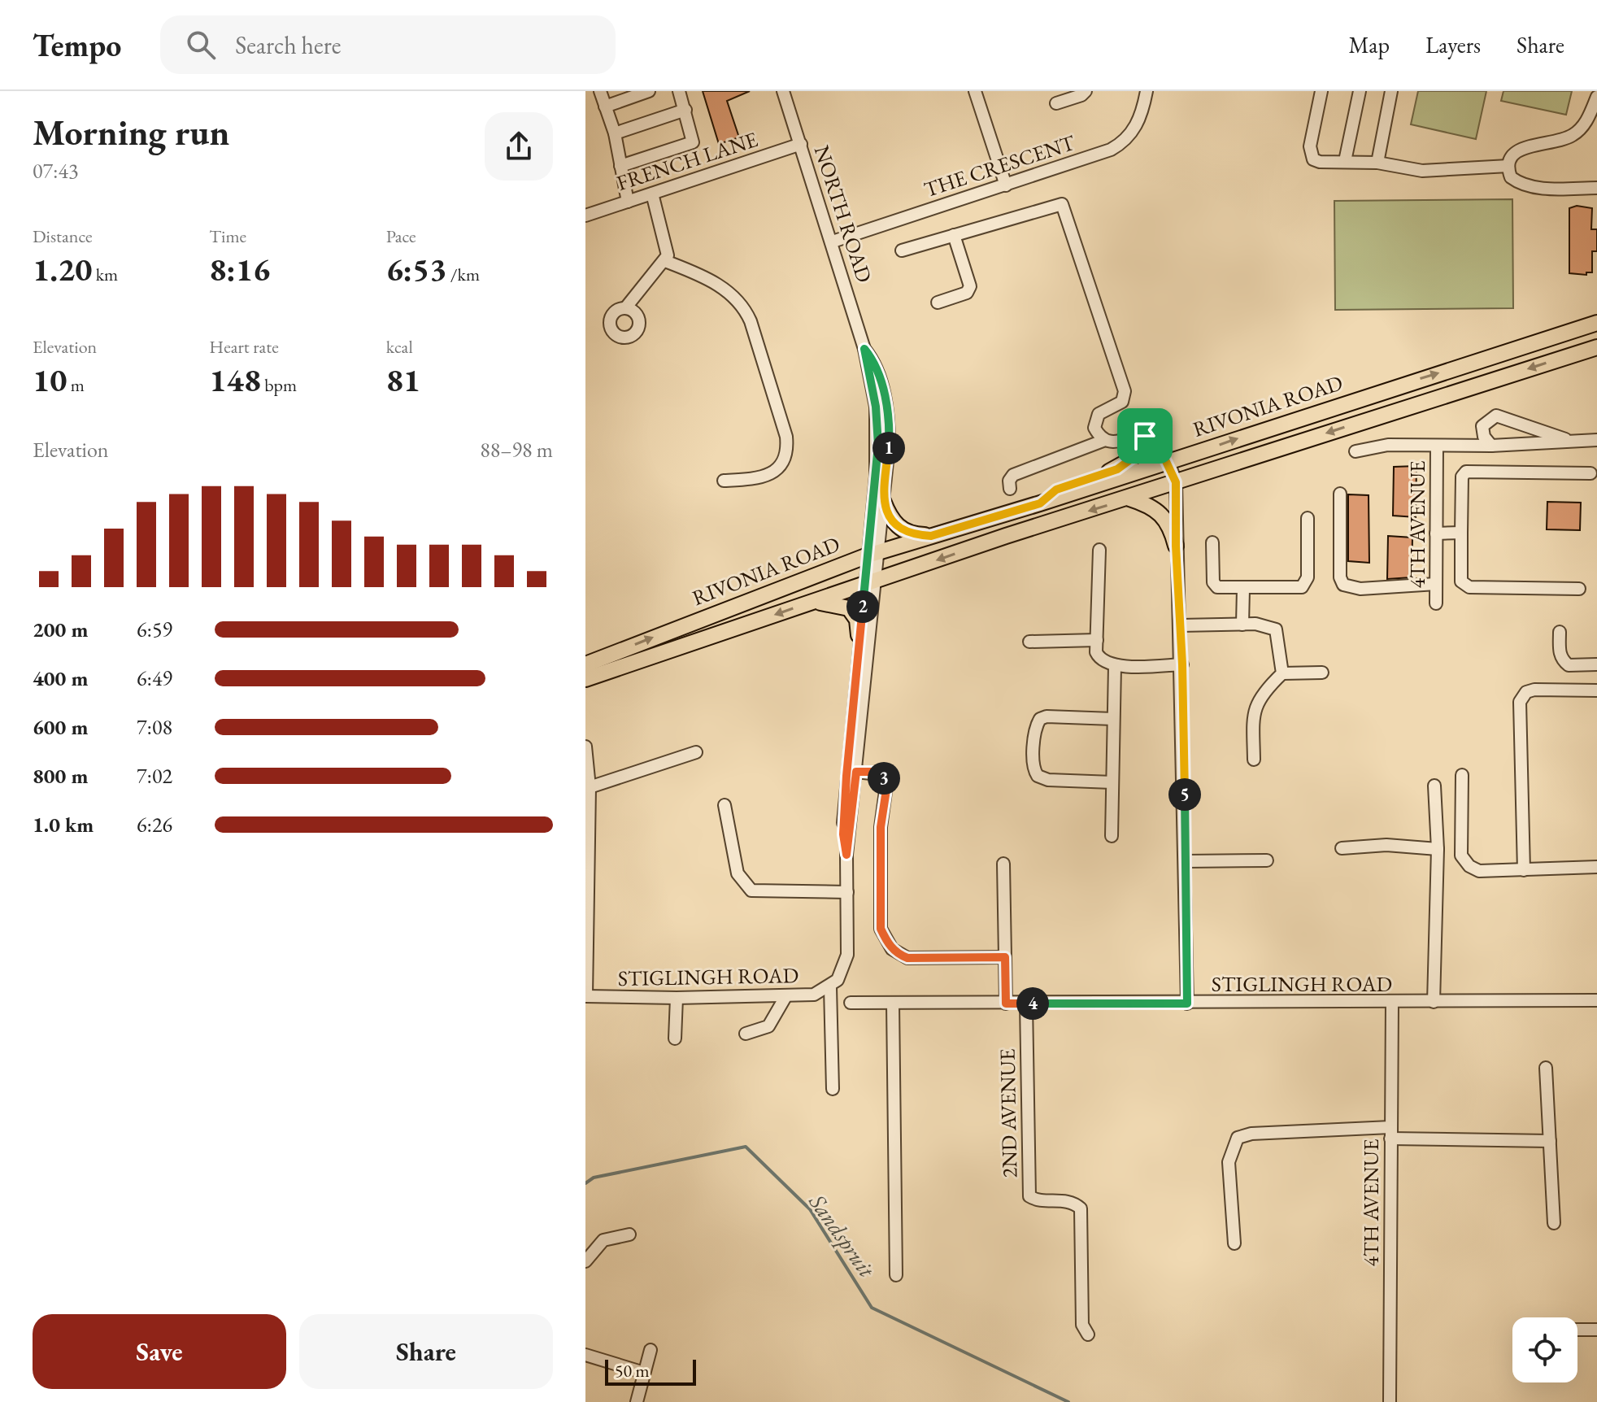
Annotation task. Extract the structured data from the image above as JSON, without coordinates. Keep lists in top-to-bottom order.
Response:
{
  "streets": {
    "main road": ["RIVONIA ROAD"],
    "street": [
      "FRENCH LANE",
      "THE CRESCENT",
      "NORTH ROAD",
      "4TH AVENUE",
      "STIGLINGH ROAD",
      "2ND AVENUE"
    ]
  },
  "crossings": [
    ["FRENCH LANE", "NORTH ROAD"],
    ["THE CRESCENT", "NORTH ROAD"],
    ["NORTH ROAD", "RIVONIA ROAD"],
    ["NORTH ROAD", "STIGLINGH ROAD"],
    ["4TH AVENUE", "STIGLINGH ROAD"],
    ["STIGLINGH ROAD", "2ND AVENUE"]
  ],
  "water": ["Sandspruit"],
  "scale_bar": "50 m",
  "page": {
    "header": "Tempo",
    "search": "Search here",
    "nav": ["Map", "Layers", "Share"],
    "heading": ["Morning run", "07:43"],
    "stats": [
      ["Distance", "1.20 km"],
      ["Time", "8:16"],
      ["Pace", "6:53 /km"],
      ["Elevation", "10 m"],
      ["Heart rate", "148 bpm"],
      ["kcal", "81"]
    ],
    "chart": ["Elevation", "88–98 m"],
    "pins": [
      "1",
      "2",
      "3",
      "5",
      "4"
    ],
    "list": [
      {
        "name": "200 m",
        "note": "6:59"
      },
      {
        "name": "400 m",
        "note": "6:49"
      },
      {
        "name": "600 m",
        "note": "7:08"
      },
      {
        "name": "800 m",
        "note": "7:02"
      },
      {
        "name": "1.0 km",
        "note": "6:26"
      }
    ],
    "buttons": ["Save", "Share"],
    "scale": "50 m"
  }
}
